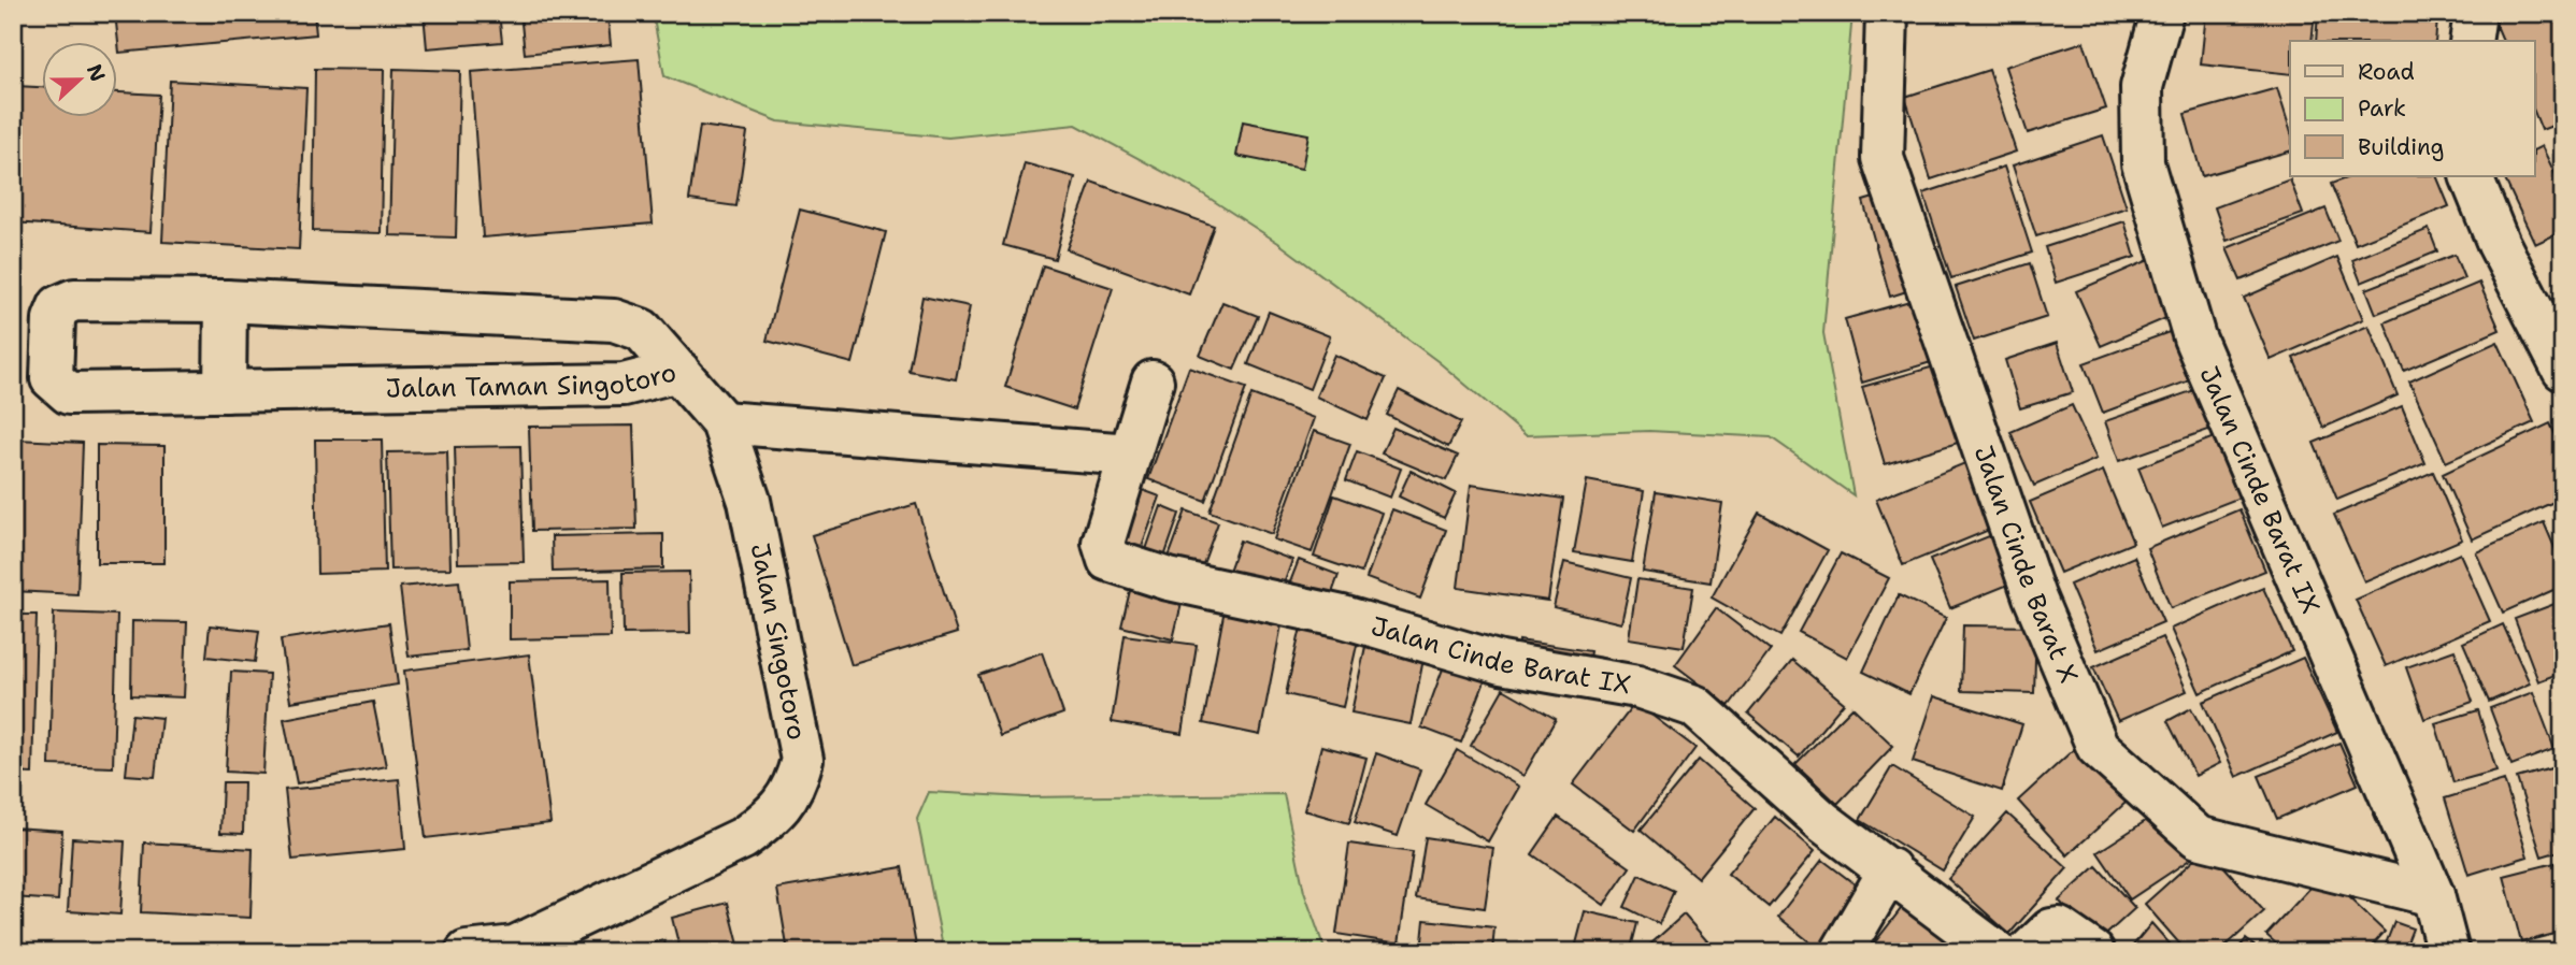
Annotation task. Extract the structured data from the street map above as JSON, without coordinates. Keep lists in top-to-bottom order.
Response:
{
  "streets": {
    "street": [
      "Jalan Taman Singotoro",
      "Jalan Cinde Barat IX",
      "Jalan Cinde Barat X",
      "Jalan Singotoro"
    ]
  },
  "crossings": [
    ["Jalan Taman Singotoro", "Jalan Singotoro"],
    ["Jalan Cinde Barat IX", "Jalan Cinde Barat X"]
  ],
  "legend": ["Road", "Park", "Building"],
  "north": "right"
}
